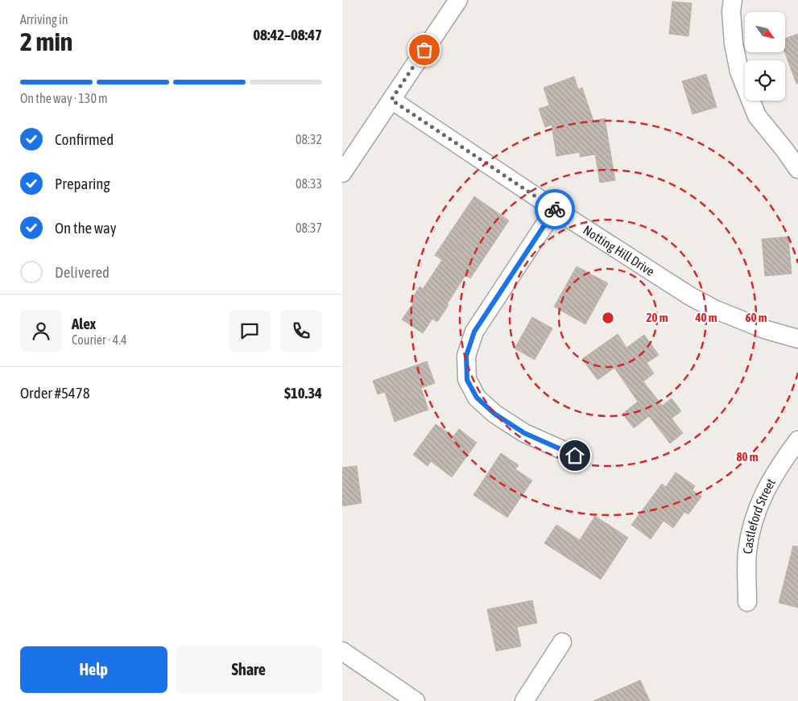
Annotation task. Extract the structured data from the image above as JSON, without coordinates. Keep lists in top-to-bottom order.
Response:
{
  "streets": {
    "street": ["Notting Hill Drive", "Castleford Street"]
  },
  "north": "bottom right",
  "page": {
    "heading": ["2 min", "Arriving in", "08:42–08:47"],
    "panel": [
      "Alex",
      "Courier · 4.4",
      "Order #5478",
      "$10.34"
    ],
    "bar": "On the way · 130 m",
    "list": [
      ["Confirmed", "08:32"],
      ["Preparing", "08:33"],
      ["On the way", "08:37"],
      "Delivered"
    ],
    "buttons": ["Help", "Share"]
  },
  "rings": [
    "20 m",
    "40 m",
    "60 m",
    "80 m"
  ]
}
